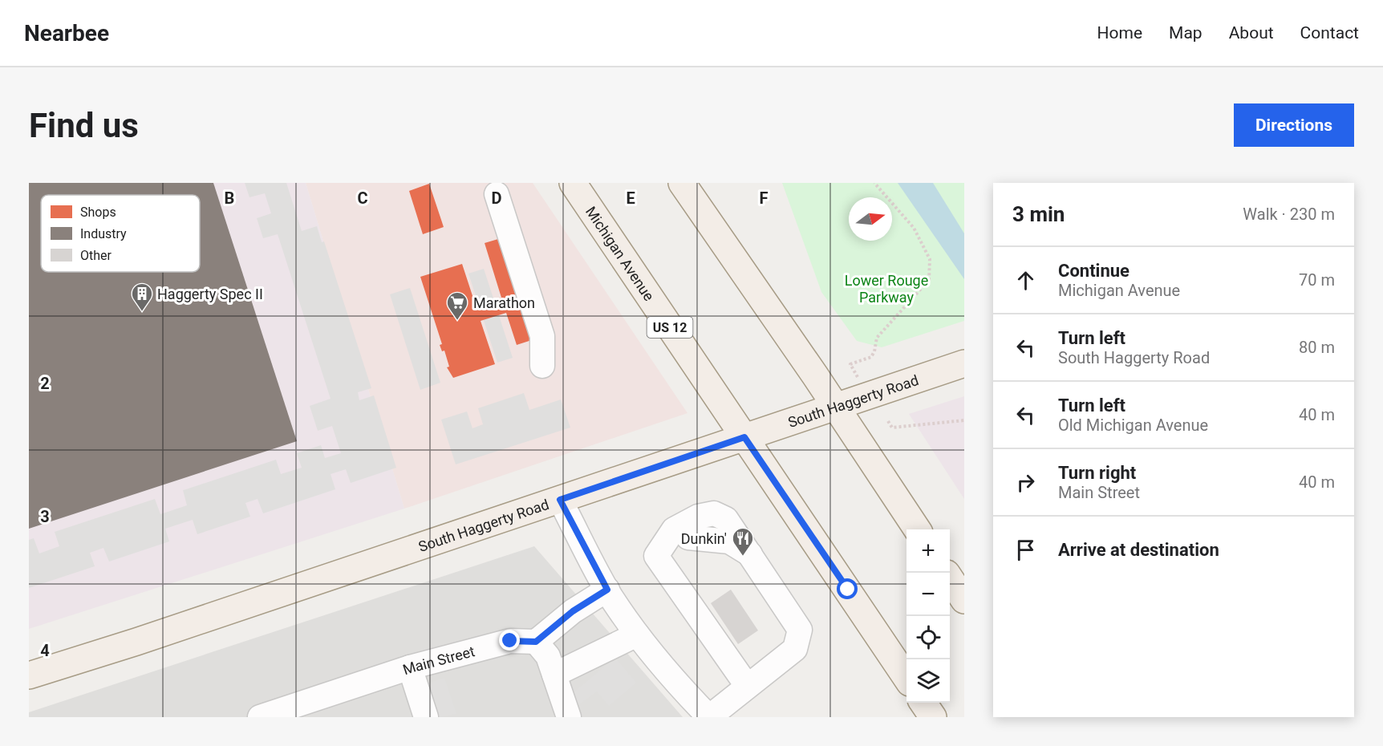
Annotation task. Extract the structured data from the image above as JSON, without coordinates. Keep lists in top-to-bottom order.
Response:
{
  "streets": {
    "main road": ["Michigan Avenue", "US 12", "South Haggerty Road"],
    "street": ["Main Street"]
  },
  "crossings": [
    ["Michigan Avenue", "South Haggerty Road"]
  ],
  "parks": ["Lower Rouge Parkway"],
  "places": {
    "building": ["Haggerty Spec II"],
    "supermarket": ["Marathon"],
    "restaurant": ["Dunkin'"]
  },
  "legend": ["Shops", "Industry", "Other"],
  "north": "right",
  "page": {
    "header": "Nearbee",
    "nav": [
      "Home",
      "Map",
      "About",
      "Contact"
    ],
    "buttons": "Directions",
    "title": "Find us",
    "heading": ["3 min", "Walk · 230 m"],
    "list": [
      ["Continue", "Michigan Avenue", "70 m"],
      ["Turn left", "South Haggerty Road", "80 m"],
      ["Turn left", "Old Michigan Avenue", "40 m"],
      ["Turn right", "Main Street", "40 m"],
      "Arrive at destination"
    ],
    "map_buttons": ["+", "−"]
  },
  "grid": {
    "columns": [
      "B",
      "C",
      "D",
      "E",
      "F"
    ],
    "rows": ["2", "3", "4"]
  }
}
